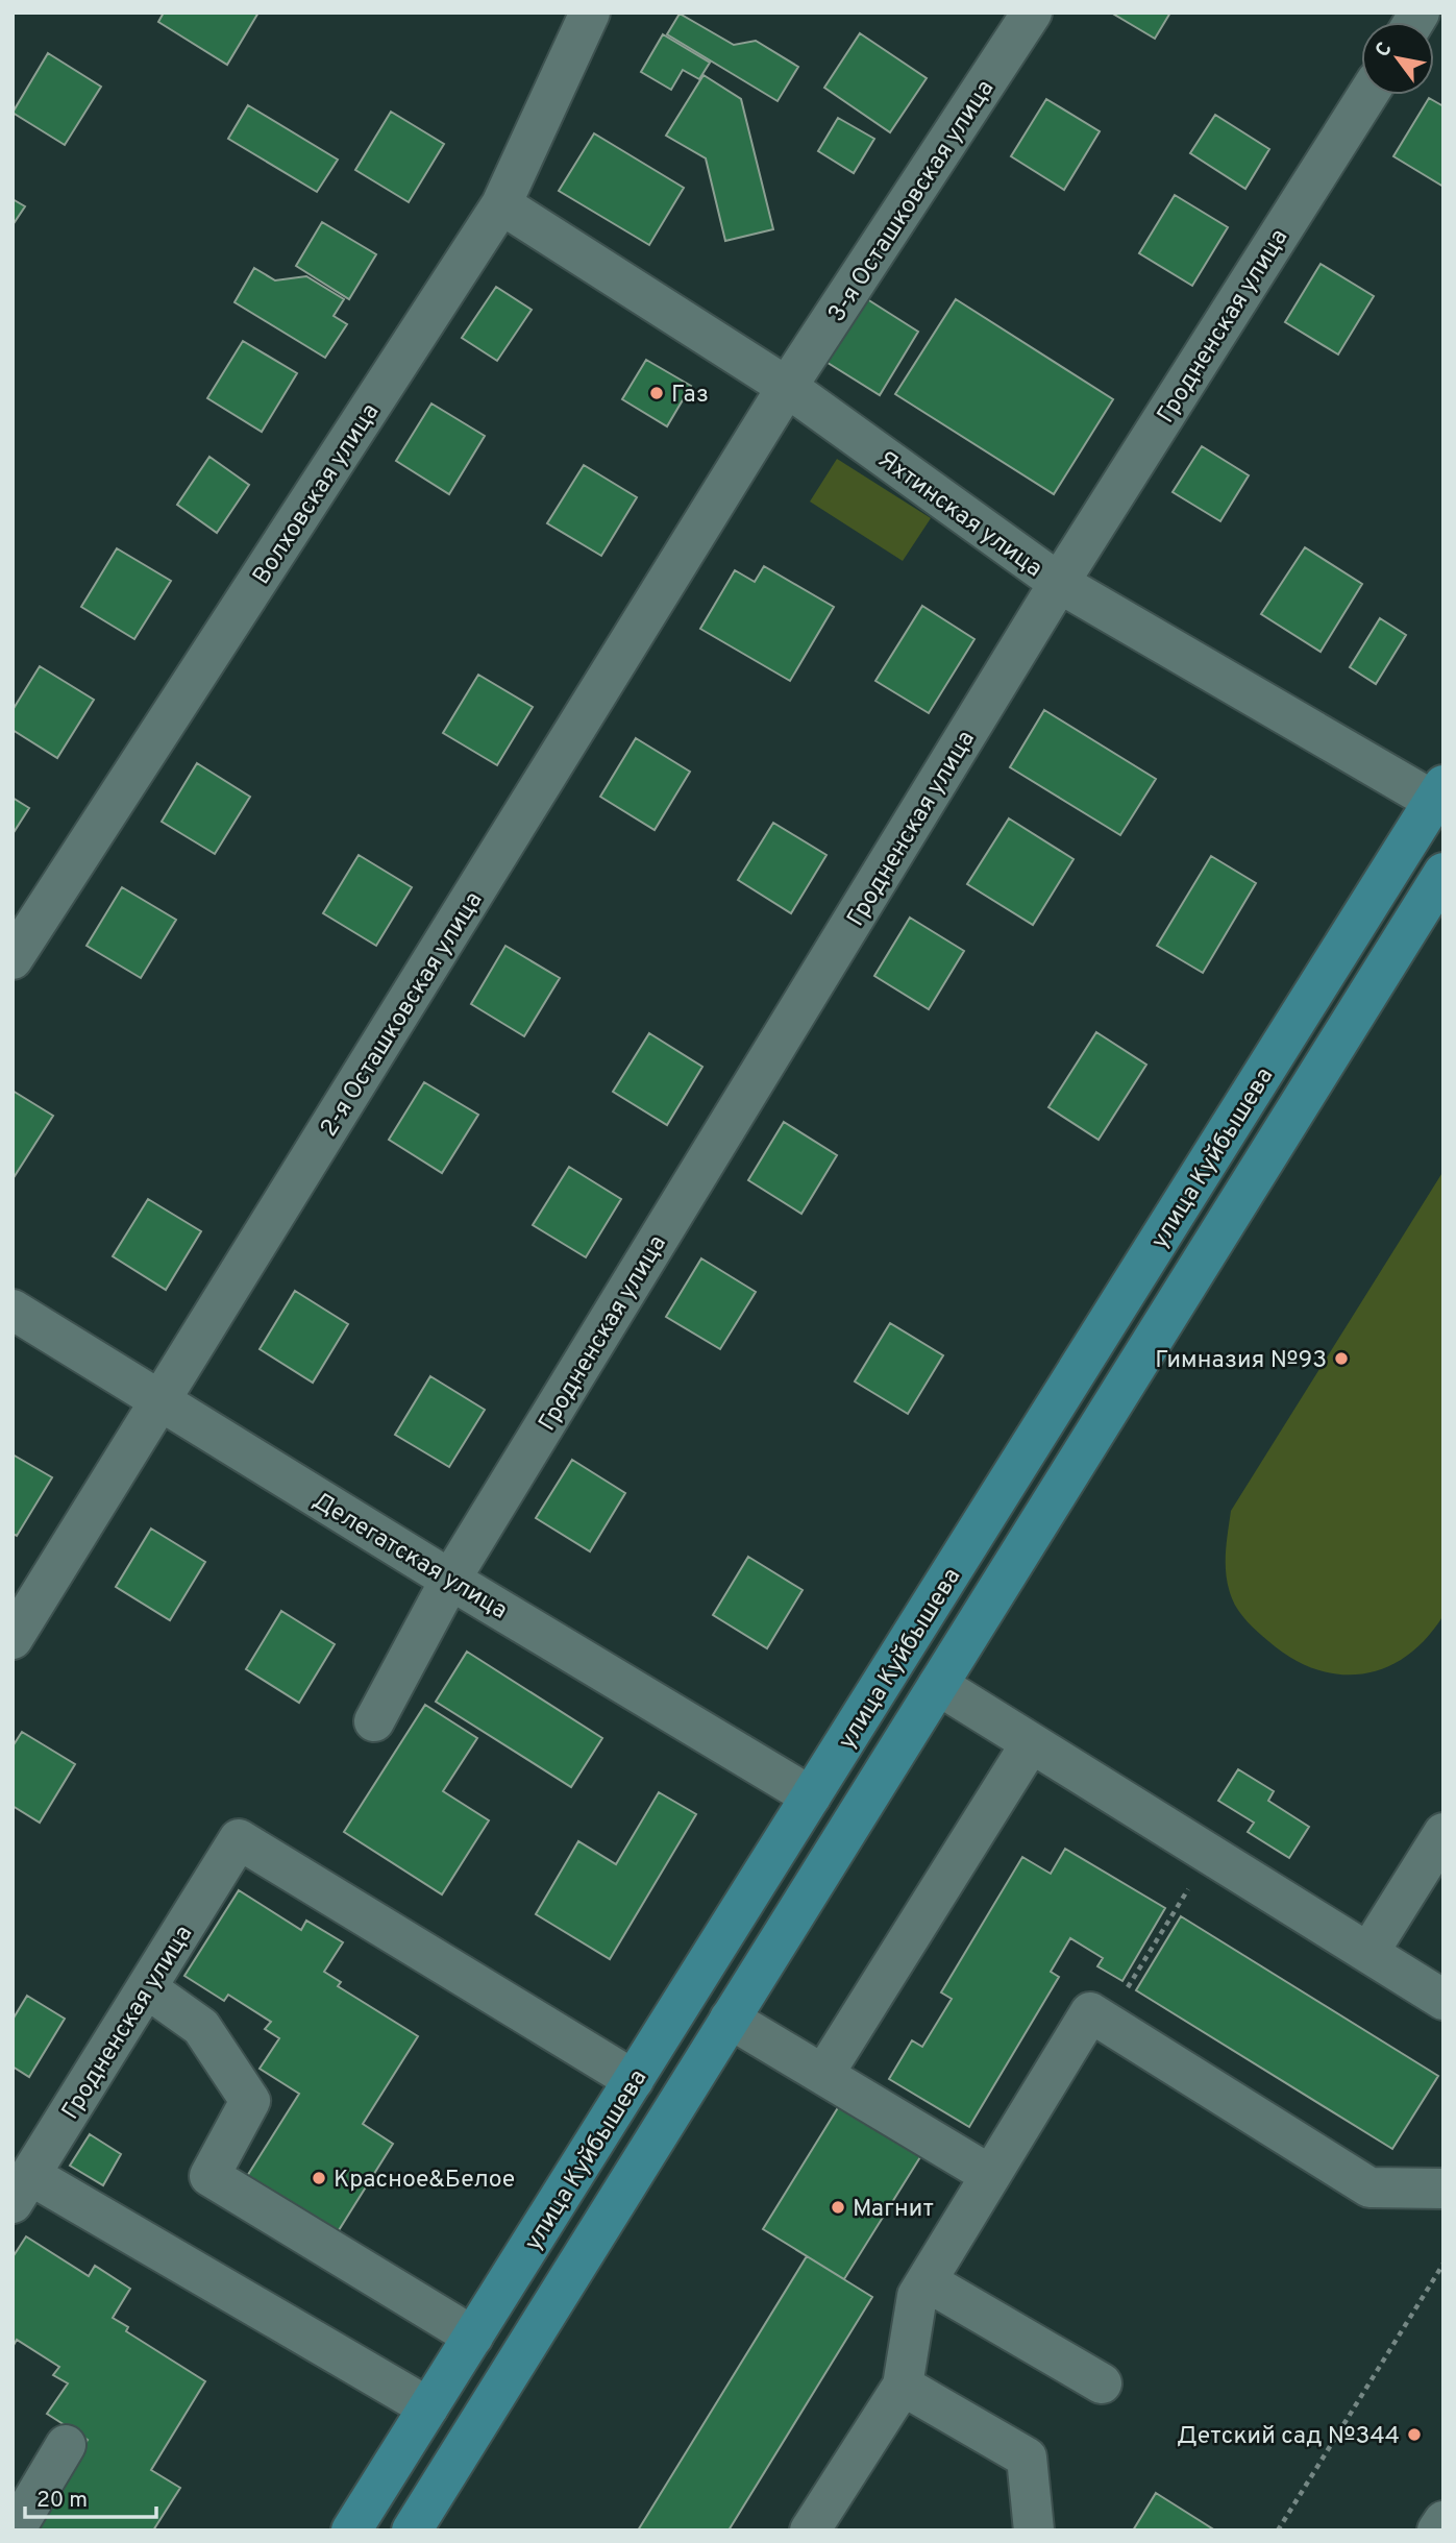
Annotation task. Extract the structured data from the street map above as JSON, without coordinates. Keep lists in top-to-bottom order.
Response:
{
  "streets": {
    "main road": ["улица Куйбышева"],
    "street": [
      "3-я Осташковская улица",
      "Гродненская улица",
      "Волховская улица",
      "Яхтинская улица",
      "2-я Осташковская улица",
      "Делегатская улица"
    ]
  },
  "crossings": [
    ["3-я Осташковская улица", "Яхтинская улица"],
    ["3-я Осташковская улица", "2-я Осташковская улица"],
    ["Гродненская улица", "Яхтинская улица"],
    ["Гродненская улица", "улица Куйбышева"],
    ["Гродненская улица", "Делегатская улица"],
    ["Волховская улица", "Яхтинская улица"],
    ["Яхтинская улица", "2-я Осташковская улица"],
    ["Яхтинская улица", "улица Куйбышева"],
    ["2-я Осташковская улица", "Делегатская улица"],
    ["улица Куйбышева", "Делегатская улица"]
  ],
  "places": [
    "Газ",
    "Гимназия №93",
    "Красное&Белое",
    "Магнит",
    "Детский сад №344"
  ],
  "scale_bar": "20 m",
  "north": "top left"
}
